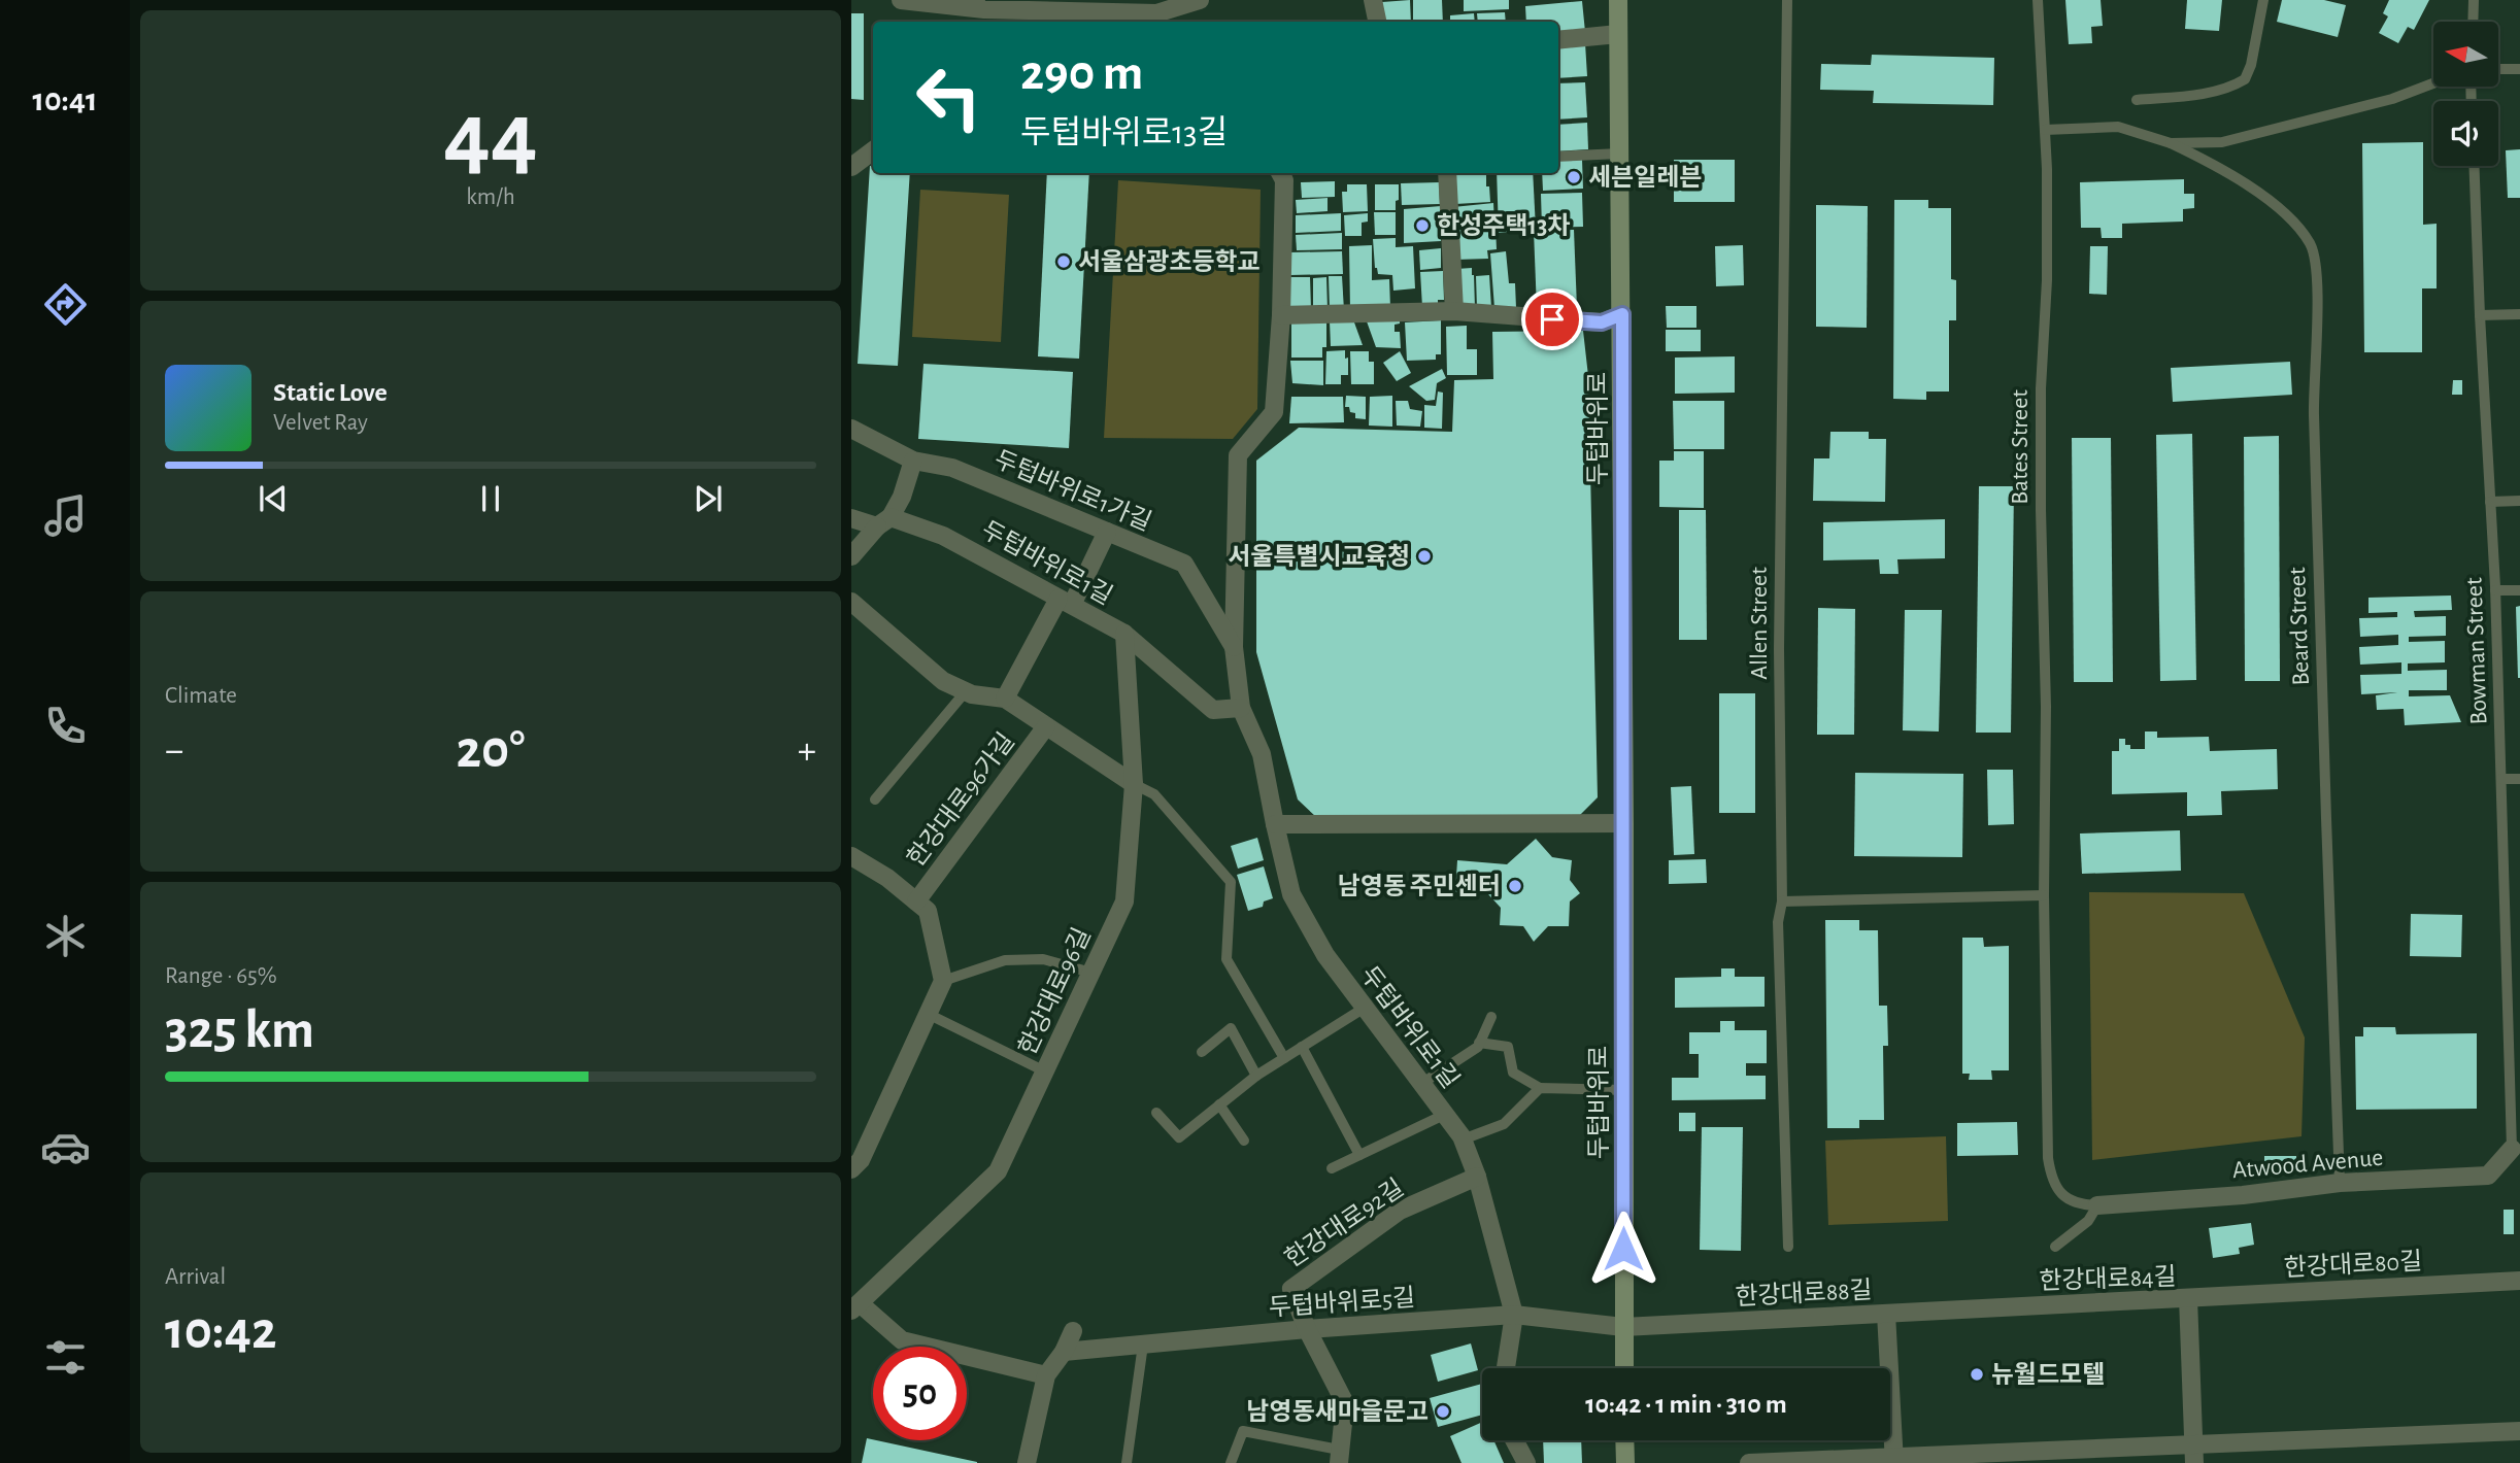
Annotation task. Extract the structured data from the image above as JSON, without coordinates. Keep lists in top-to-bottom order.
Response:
{
  "streets": {
    "main road": ["두텁바위로"],
    "street": [
      "두텁바위로1가길",
      "두텁바위로1길",
      "한강대로96가길",
      "한강대로96길",
      "Atwood Avenue",
      "한강대로92길",
      "한강대로80길",
      "한강대로84길",
      "한강대로88길",
      "두텁바위로5길"
    ],
    "lane": [
      "Bates Street",
      "Allen Street",
      "Beard Street",
      "Bowman Street"
    ]
  },
  "crossings": [
    ["두텁바위로", "한강대로88길"],
    ["두텁바위로", "두텁바위로5길"],
    ["Bates Street", "Atwood Avenue"],
    ["두텁바위로1가길", "두텁바위로1길"],
    ["두텁바위로1길", "한강대로96길"],
    ["두텁바위로1길", "한강대로92길"],
    ["두텁바위로1길", "두텁바위로5길"],
    ["Beard Street", "Atwood Avenue"],
    ["Bowman Street", "Atwood Avenue"],
    ["한강대로96가길", "한강대로96길"],
    ["한강대로92길", "두텁바위로5길"],
    ["한강대로80길", "한강대로84길"],
    ["한강대로84길", "한강대로88길"],
    ["한강대로88길", "두텁바위로5길"]
  ],
  "places": [
    "세븐일레븐",
    "한성주택13차",
    "서울삼광초등학교",
    "서울특별시교육청",
    "남영동 주민센터",
    "뉴월드모텔",
    "남영동새마을문고"
  ],
  "north": "left",
  "page": {
    "tabs": "10:41",
    "tile": [
      ["44", "km/h"],
      "Climate",
      ["Range · 65%", "325 km"],
      ["Arrival", "10:42"]
    ],
    "turn": ["290 m", "두텁바위로13길"],
    "song": ["Static Love", "Velvet Ray"],
    "heat": ["−", "20°", "+"],
    "limit": "50",
    "trip": "10:42 · 1 min · 310 m"
  }
}
